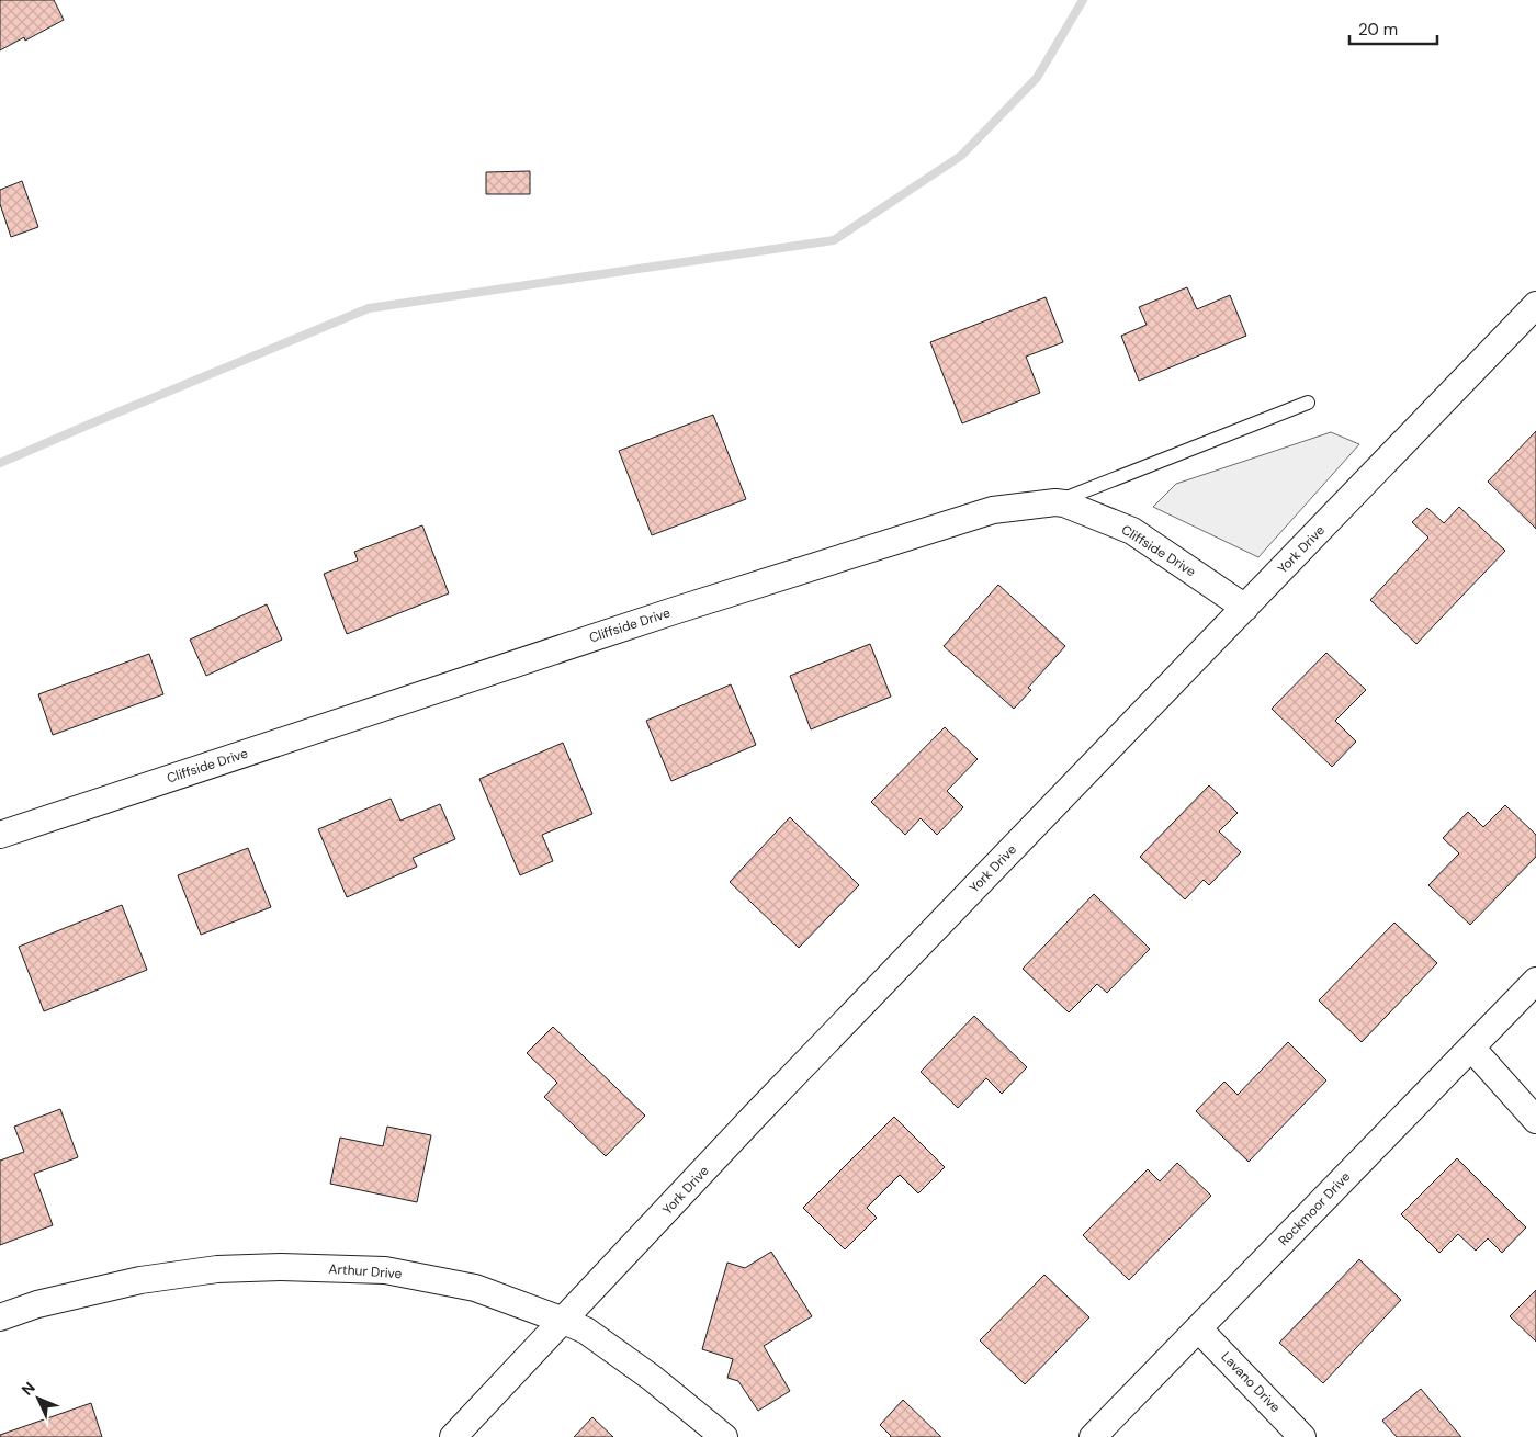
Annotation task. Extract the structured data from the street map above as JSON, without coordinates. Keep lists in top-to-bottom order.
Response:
{
  "streets": {
    "street": [
      "York Drive",
      "Cliffside Drive",
      "Rockmoor Drive",
      "Arthur Drive",
      "Lavano Drive"
    ]
  },
  "crossings": [
    ["York Drive", "Cliffside Drive"],
    ["York Drive", "Arthur Drive"],
    ["Rockmoor Drive", "Lavano Drive"]
  ],
  "scale_bar": "20 m",
  "north": "top left"
}
